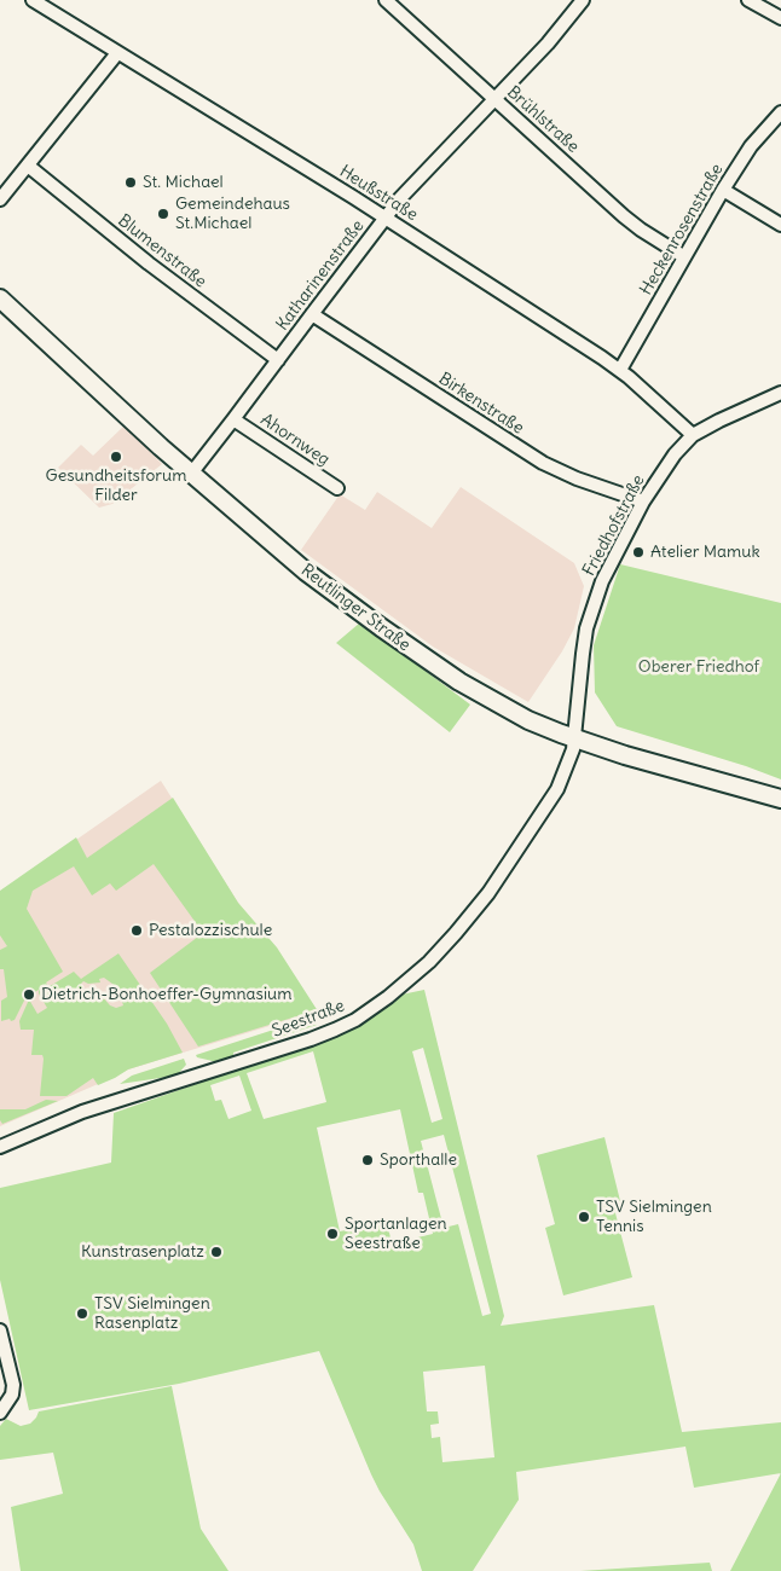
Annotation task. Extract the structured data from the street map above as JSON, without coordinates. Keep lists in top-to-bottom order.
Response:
{
  "streets": {
    "street": [
      "Brühlstraße",
      "Heußstraße",
      "Heckenrosenstraße",
      "Blumenstraße",
      "Katharinenstraße",
      "Birkenstraße",
      "Ahornweg",
      "Friedhofstraße",
      "Reutlinger Straße",
      "Seestraße"
    ]
  },
  "crossings": [
    ["Brühlstraße", "Heckenrosenstraße"],
    ["Brühlstraße", "Katharinenstraße"],
    ["Heußstraße", "Heckenrosenstraße"],
    ["Heußstraße", "Katharinenstraße"],
    ["Heußstraße", "Friedhofstraße"],
    ["Blumenstraße", "Katharinenstraße"],
    ["Katharinenstraße", "Birkenstraße"],
    ["Katharinenstraße", "Ahornweg"],
    ["Katharinenstraße", "Reutlinger Straße"],
    ["Birkenstraße", "Friedhofstraße"],
    ["Friedhofstraße", "Reutlinger Straße"],
    ["Friedhofstraße", "Seestraße"],
    ["Reutlinger Straße", "Seestraße"]
  ],
  "parks": ["Oberer Friedhof"],
  "places": [
    "St. Michael",
    "Gemeindehaus St.Michael",
    "Gesundheitsforum Filder",
    "Atelier Mamuk",
    "Pestalozzischule",
    "Dietrich-Bonhoeffer-Gymnasium",
    "Sporthalle",
    "TSV Sielmingen Tennis",
    "Sportanlagen Seestraße",
    "Kunstrasenplatz",
    "TSV Sielmingen Rasenplatz"
  ]
}
